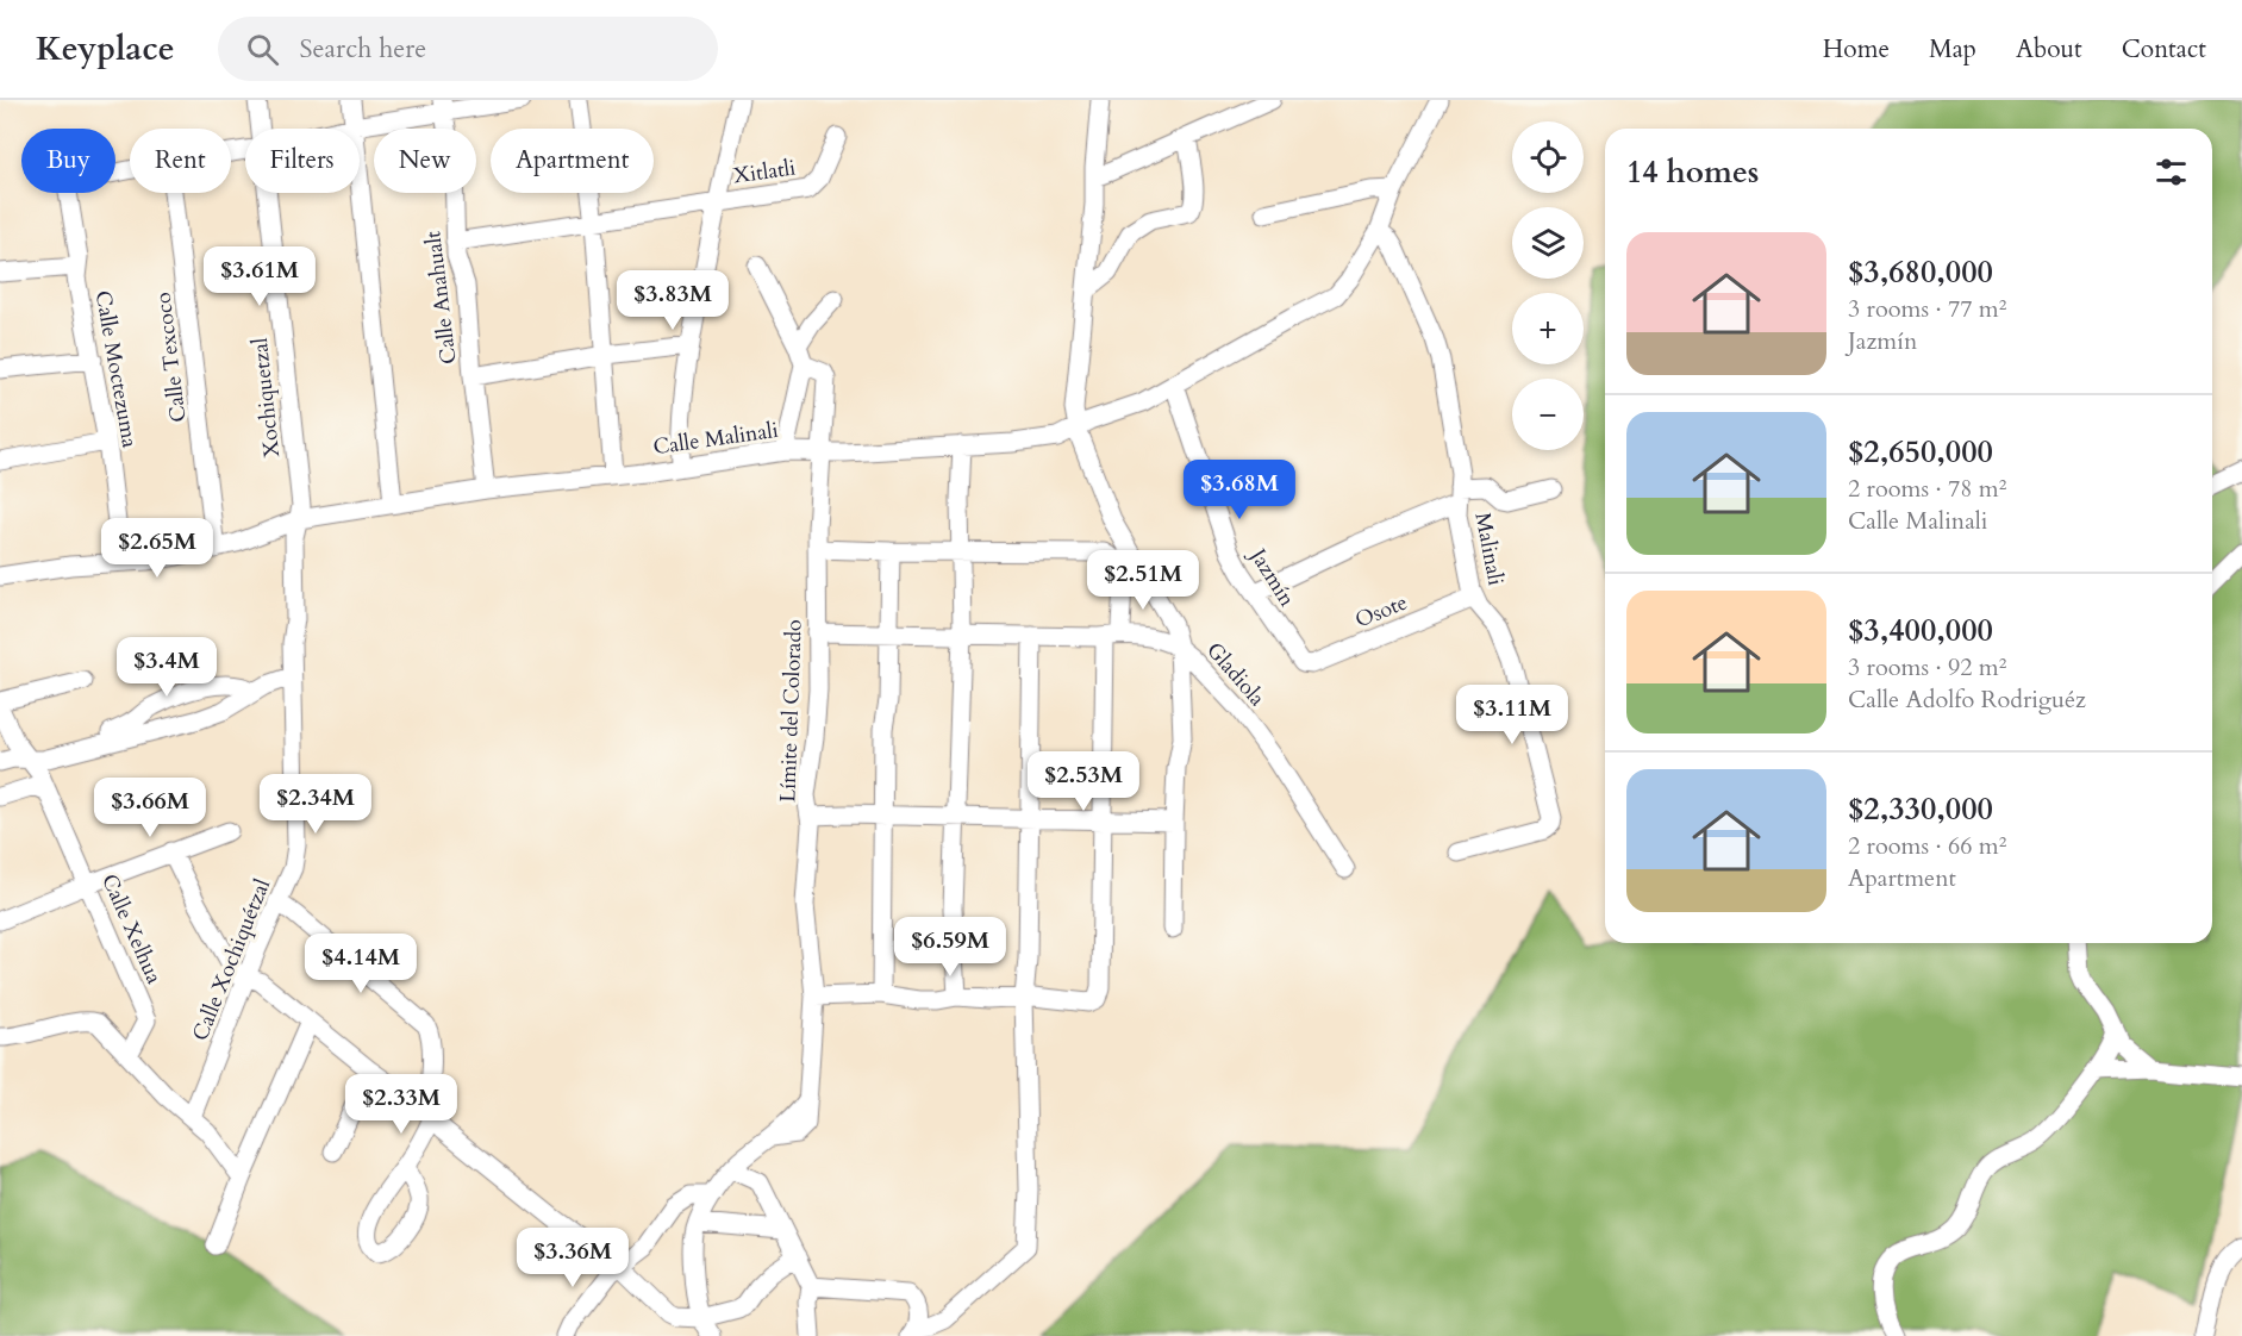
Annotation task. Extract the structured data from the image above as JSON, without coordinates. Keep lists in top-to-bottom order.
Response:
{
  "streets": {
    "street": [
      "Xitlatli",
      "Calle Anahualt",
      "Calle Texcoco",
      "Calle Moctezuma",
      "Xochiquetzal",
      "Calle Malinali",
      "Malinali",
      "Jazmín",
      "Osote",
      "Gladiola",
      "Límite del Colorado",
      "Calle Xelhua",
      "Calle Xochiquétzal"
    ]
  },
  "crossings": [
    ["Xitlatli", "Calle Anahualt"],
    ["Calle Anahualt", "Calle Malinali"],
    ["Calle Texcoco", "Calle Malinali"],
    ["Calle Moctezuma", "Calle Malinali"],
    ["Xochiquetzal", "Calle Malinali"],
    ["Xochiquetzal", "Calle Xochiquétzal"],
    ["Calle Malinali", "Malinali"],
    ["Calle Malinali", "Jazmín"],
    ["Calle Malinali", "Gladiola"],
    ["Calle Malinali", "Límite del Colorado"],
    ["Calle Malinali", "Calle Xochiquétzal"],
    ["Malinali", "Osote"],
    ["Jazmín", "Osote"]
  ],
  "page": {
    "header": "Keyplace",
    "search": "Search here",
    "nav": [
      "Home",
      "Map",
      "About",
      "Contact"
    ],
    "map_buttons": ["+", "−"],
    "chip": [
      "Buy",
      "Rent",
      "Filters",
      "New",
      "Apartment"
    ],
    "heading": "14 homes",
    "list": [
      {
        "name": "$3,680,000",
        "note": "3 rooms · 77 m² · Jazmín"
      },
      {
        "name": "$2,650,000",
        "note": "2 rooms · 78 m² · Calle Malinali"
      },
      {
        "name": "$3,400,000",
        "note": "3 rooms · 92 m² · Calle Adolfo Rodriguéz"
      },
      {
        "name": "$2,330,000",
        "note": "2 rooms · 66 m² · Apartment"
      }
    ],
    "price": [
      "$3.61M",
      "$3.83M",
      "$3.68M",
      "$2.65M",
      "$2.51M",
      "$3.4M",
      "$3.11M",
      "$2.53M",
      "$2.34M",
      "$3.66M",
      "$6.59M",
      "$4.14M",
      "$2.33M",
      "$3.36M"
    ]
  }
}
